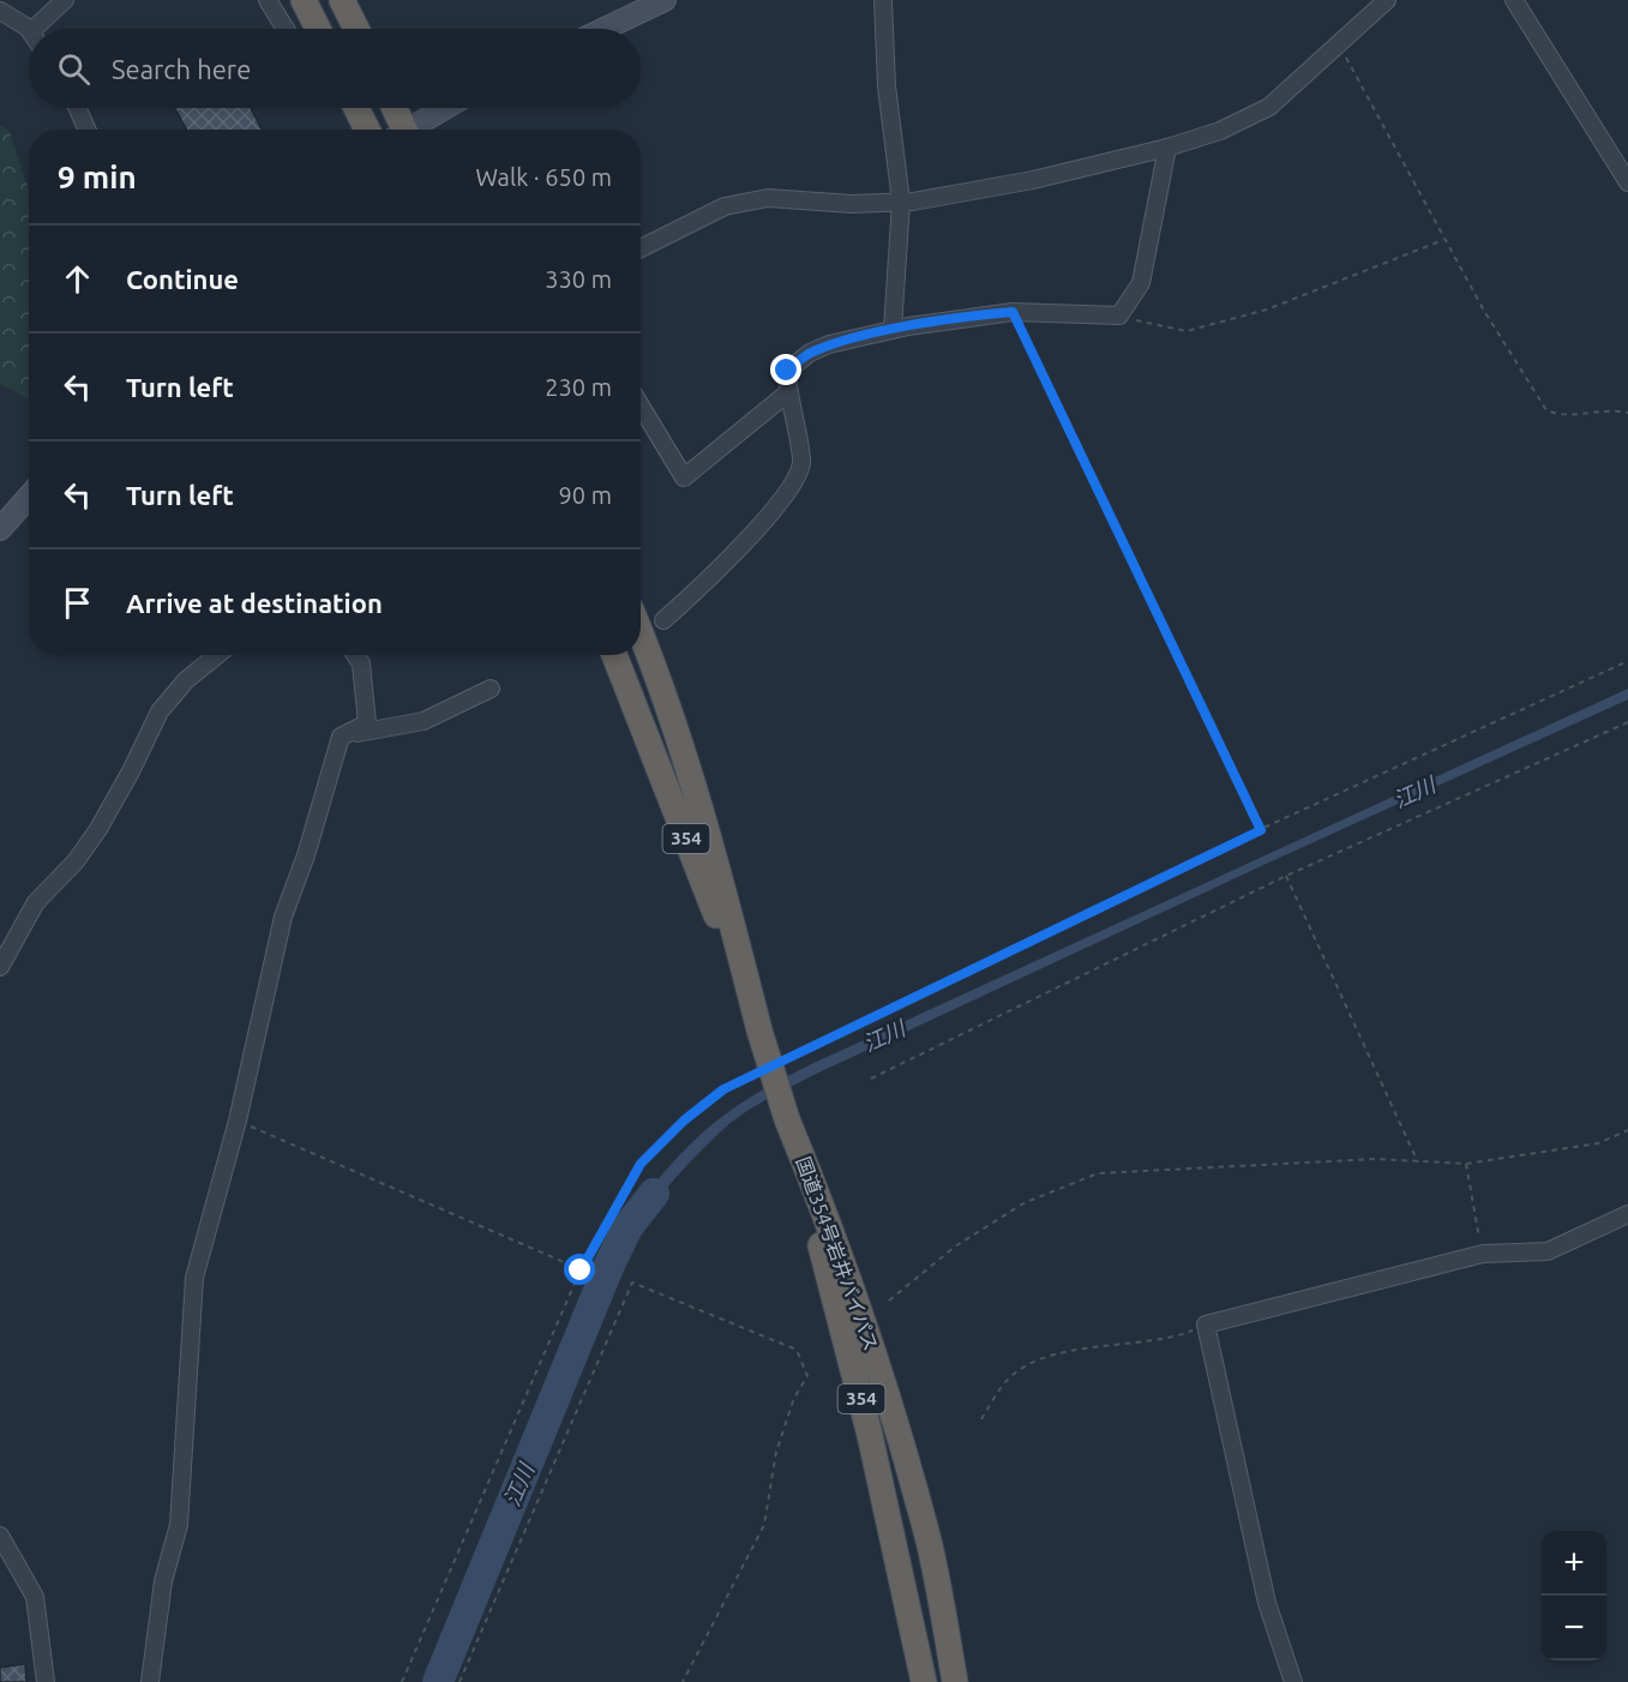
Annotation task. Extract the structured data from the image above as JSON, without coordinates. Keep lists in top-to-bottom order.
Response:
{
  "streets": {
    "highway": ["354", "国道354号岩井バイパス"]
  },
  "water": ["江川"],
  "page": {
    "search": "Search here",
    "heading": ["9 min", "Walk · 650 m"],
    "list": [
      ["Continue", "330 m"],
      ["Turn left", "230 m"],
      ["Turn left", "90 m"],
      "Arrive at destination"
    ],
    "map_buttons": ["+", "−"]
  }
}
